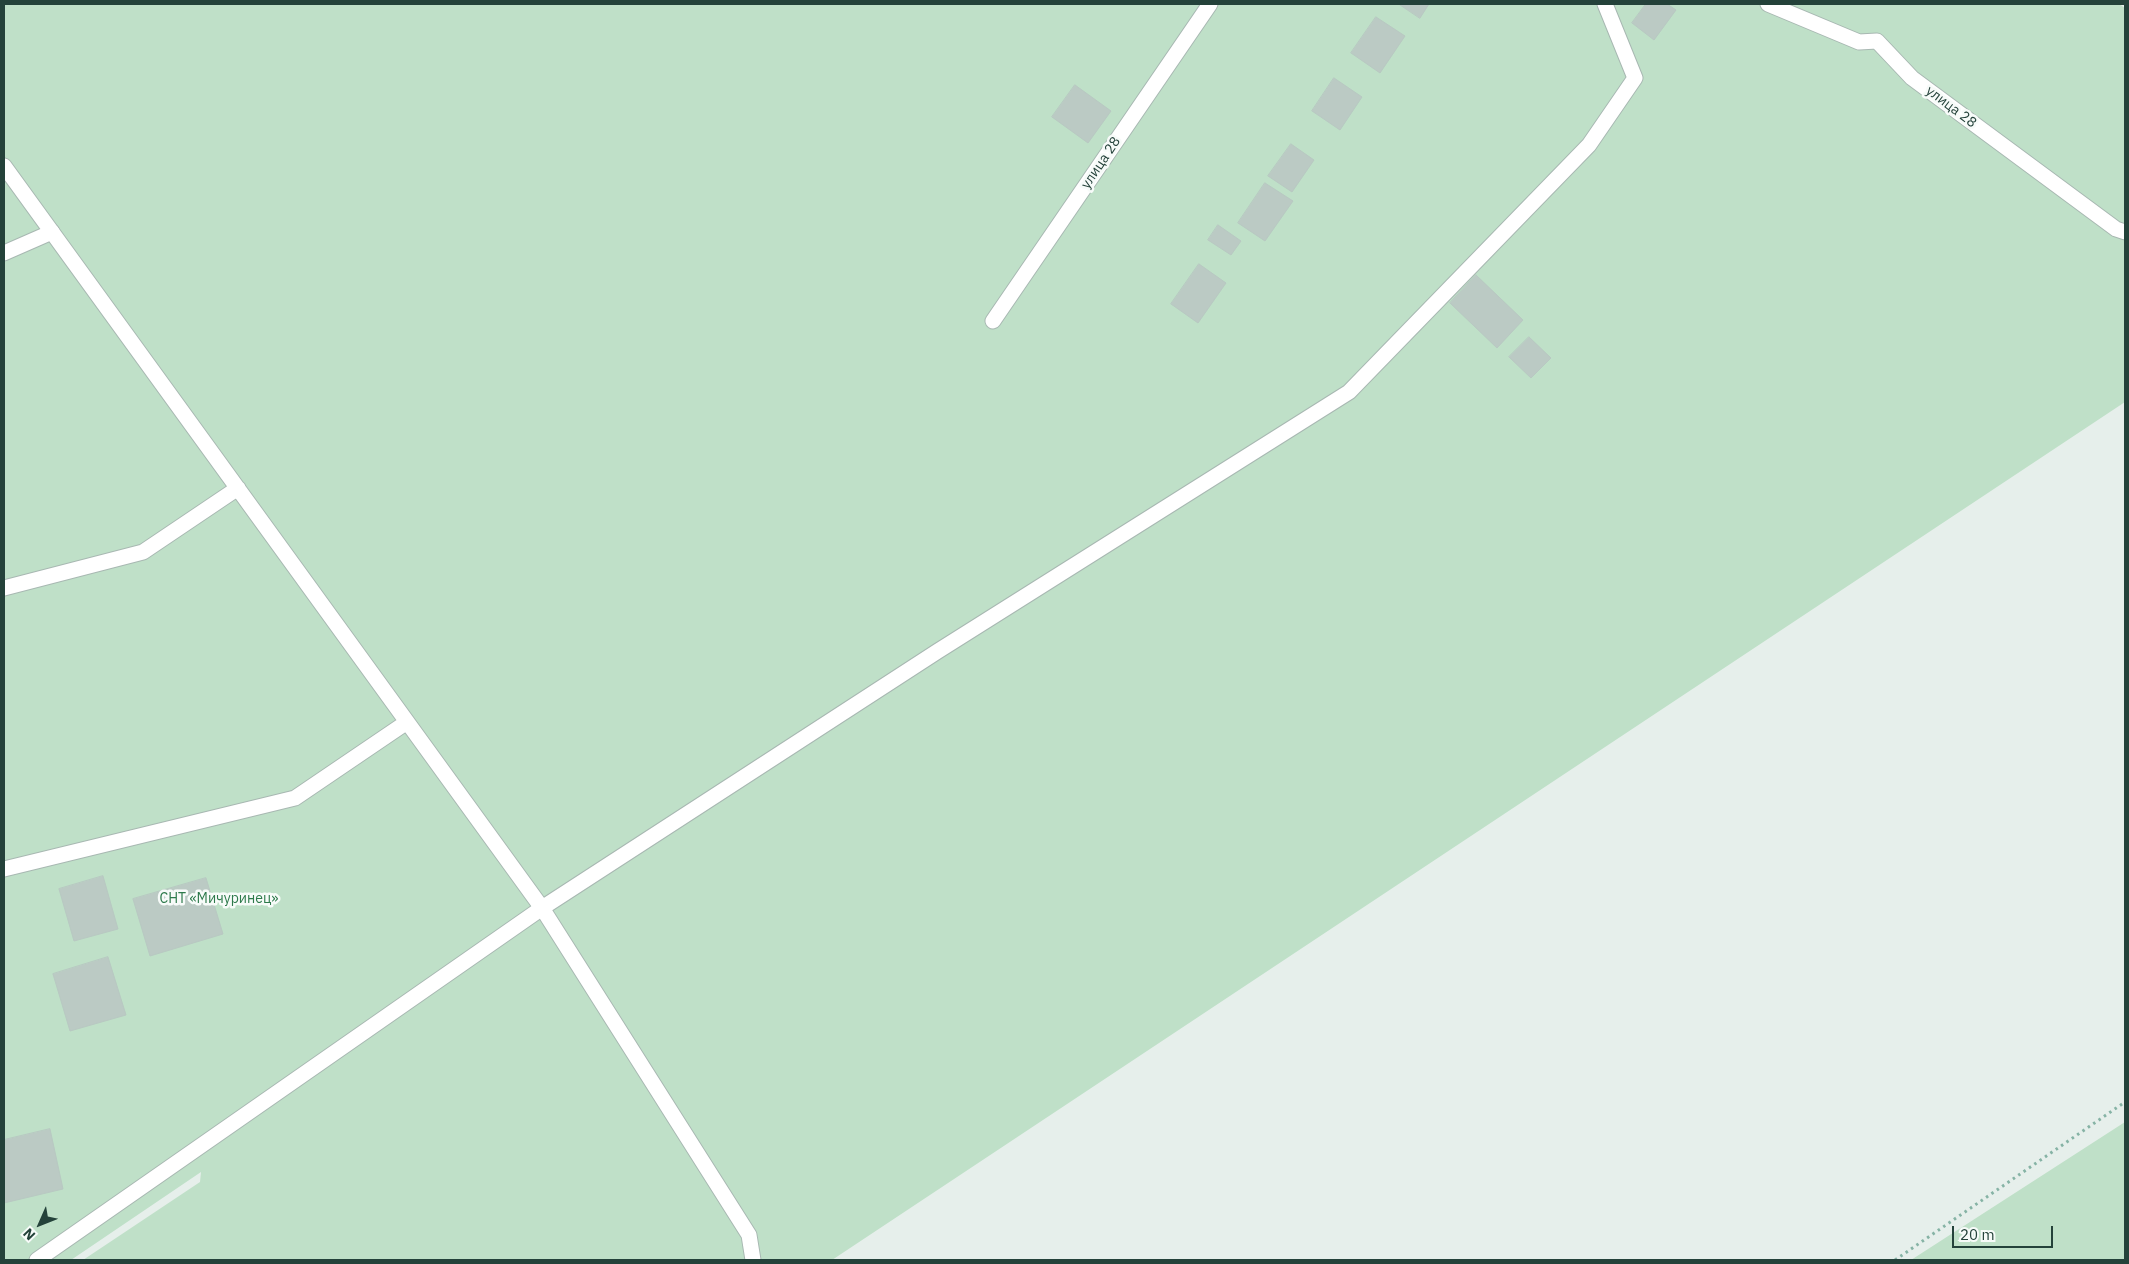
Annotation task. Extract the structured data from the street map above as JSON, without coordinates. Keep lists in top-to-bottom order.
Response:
{
  "streets": {
    "street": ["улица 28"]
  },
  "parks": ["СНТ «Мичуринец»"],
  "scale_bar": "20 m",
  "north": "bottom left"
}
